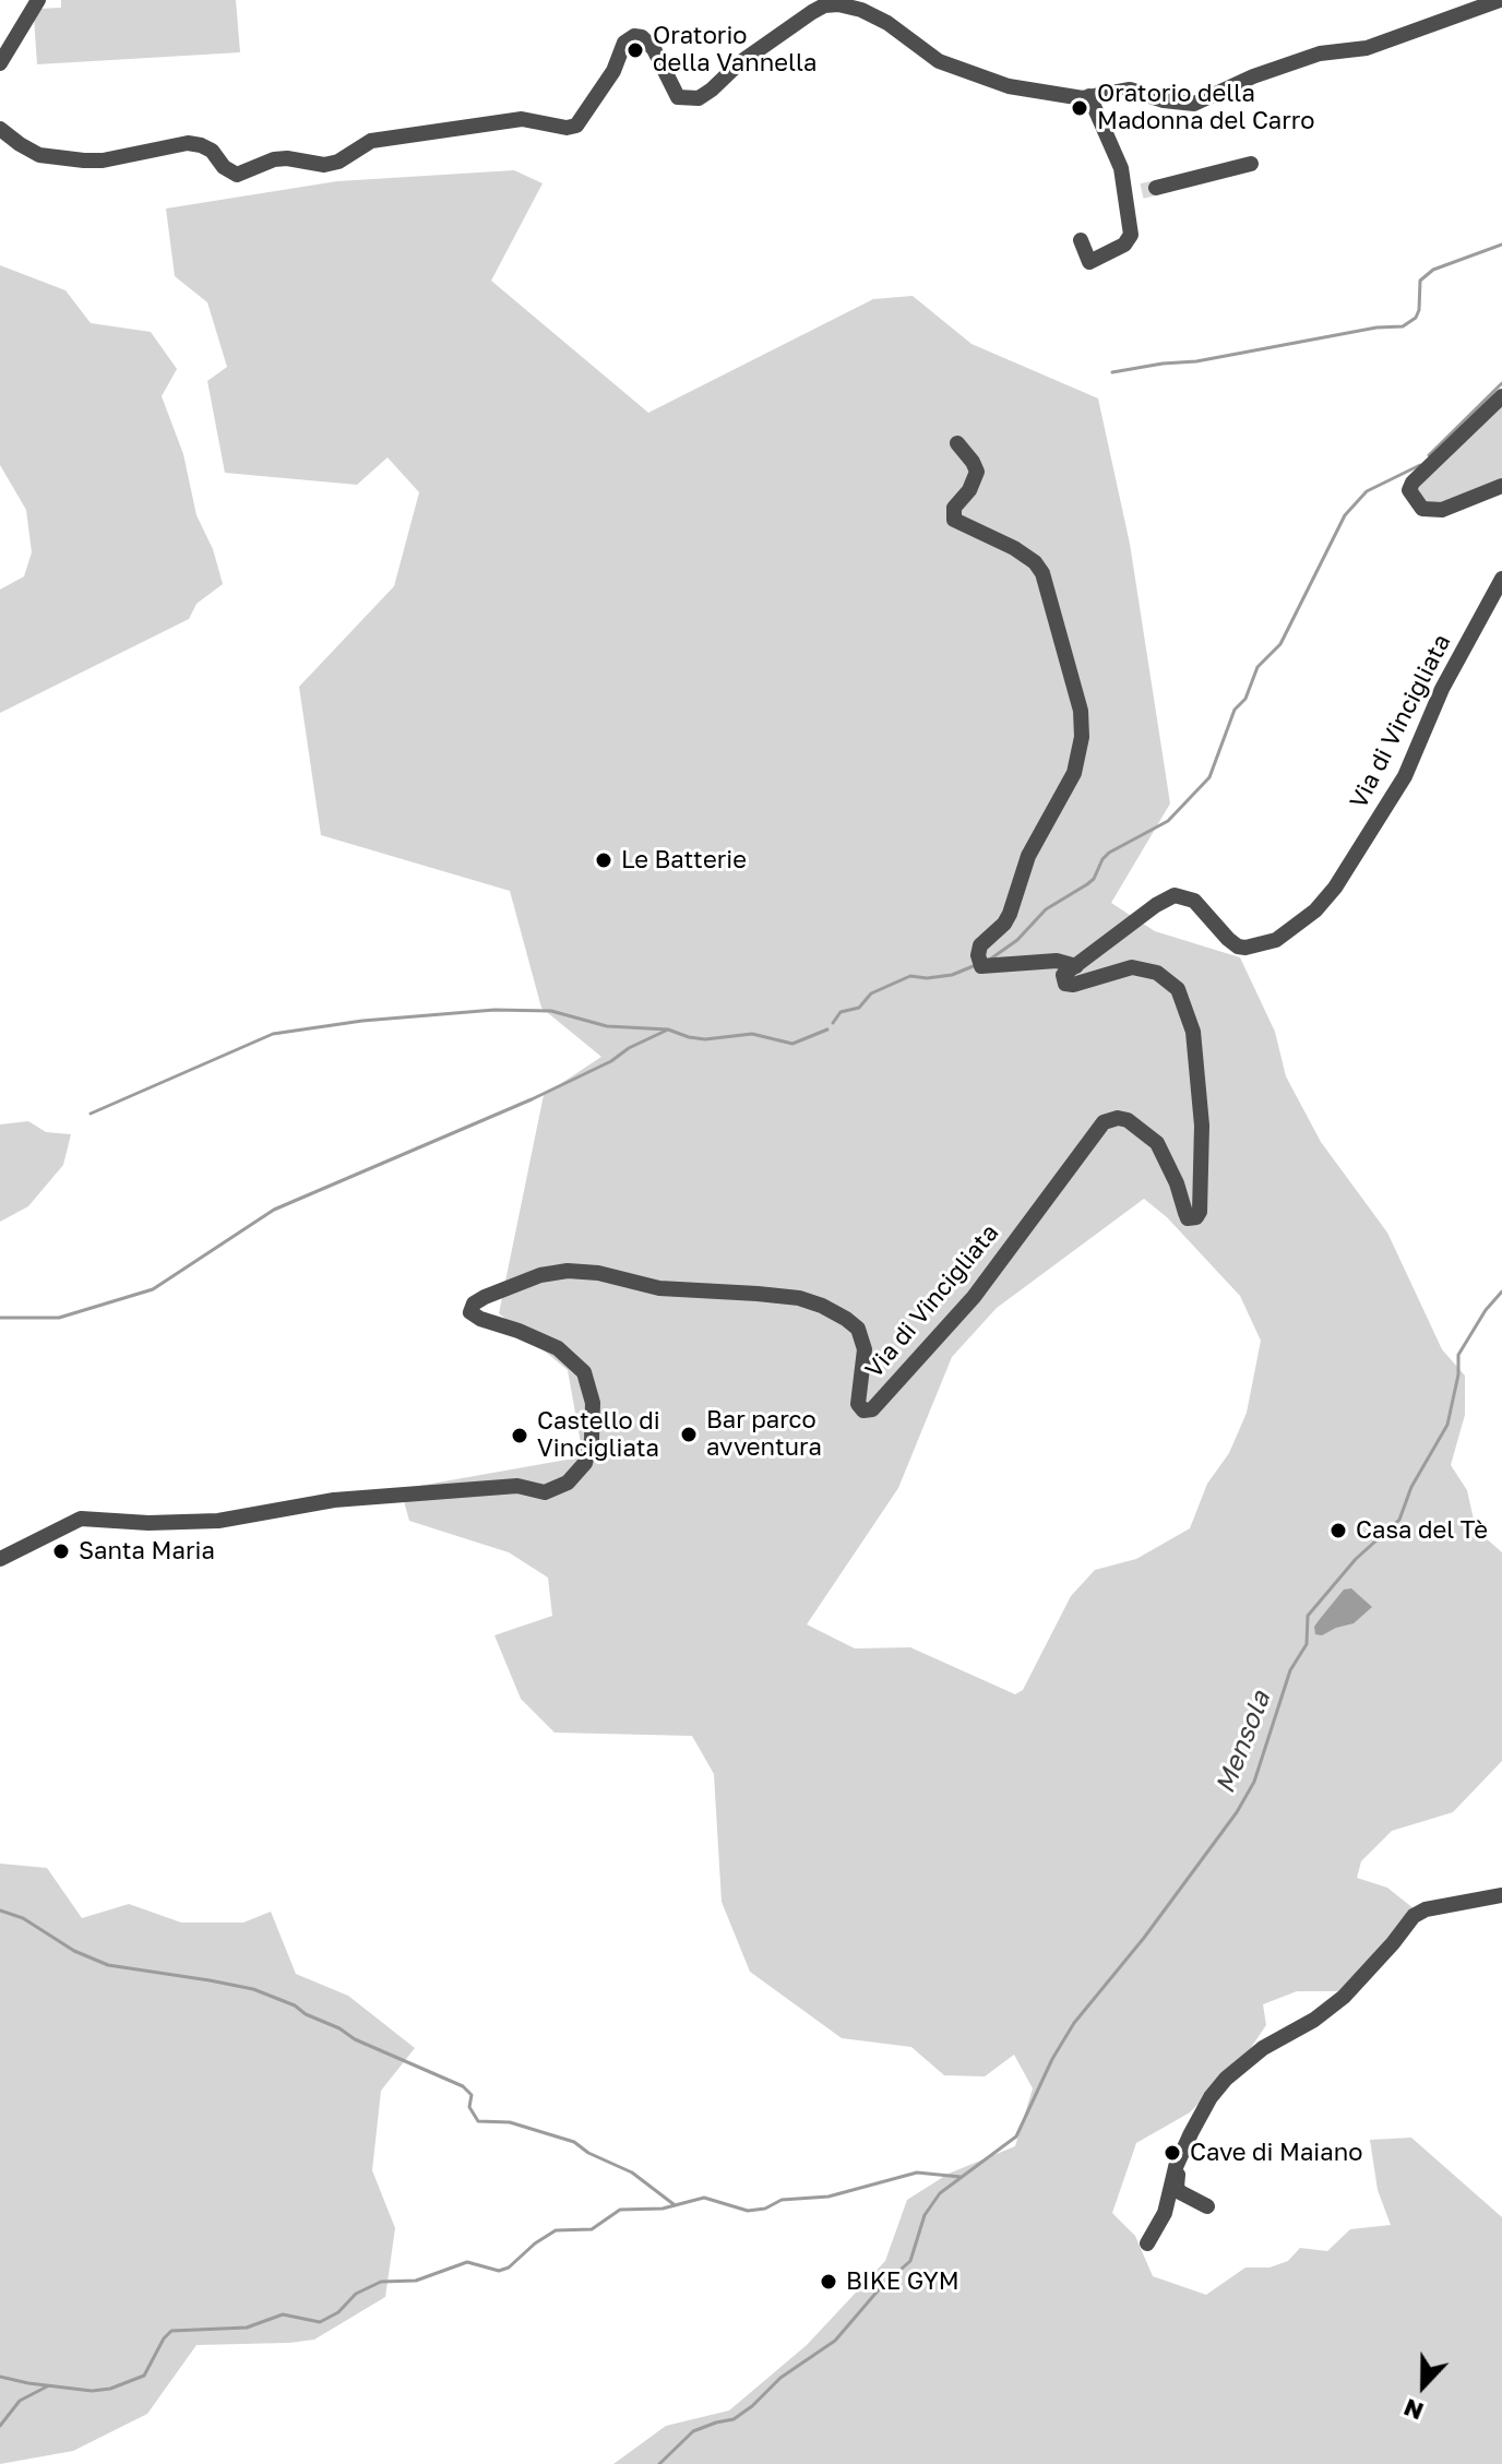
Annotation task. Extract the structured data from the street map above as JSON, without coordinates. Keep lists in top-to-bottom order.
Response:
{
  "streets": {
    "street": ["Via di Vincigliata"]
  },
  "water": ["Mensola"],
  "places": [
    "Oratorio della Vannella",
    "Oratorio della Madonna del Carro",
    "Le Batterie",
    "Bar parco avventura",
    "Castello di Vincigliata",
    "Casa del Tè",
    "Santa Maria",
    "Cave di Maiano",
    "BIKE GYM"
  ],
  "north": "bottom"
}
